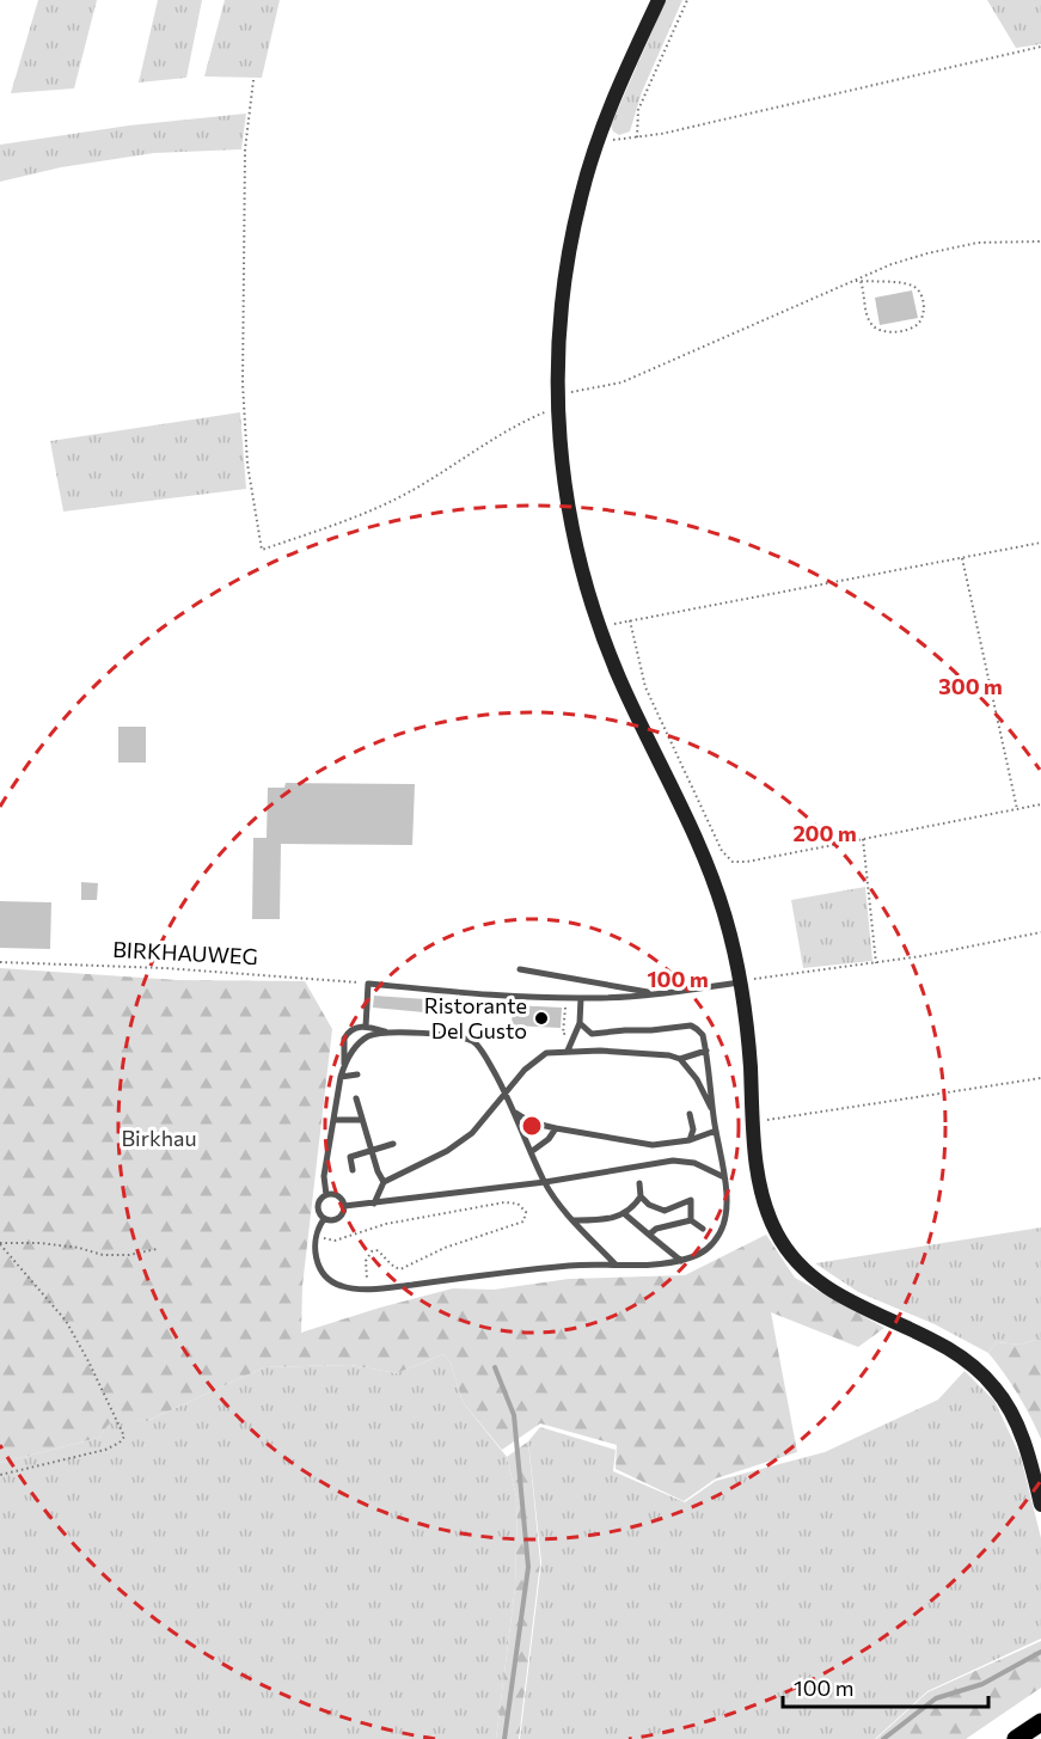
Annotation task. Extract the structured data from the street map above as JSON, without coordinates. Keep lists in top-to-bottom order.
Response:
{
  "streets": {
    "path": ["BIRKHAUWEG"]
  },
  "parks": ["Birkhau"],
  "places": ["Ristorante Del Gusto"],
  "scale_bar": "100 m",
  "rings": ["300 m", "200 m", "100 m"]
}
